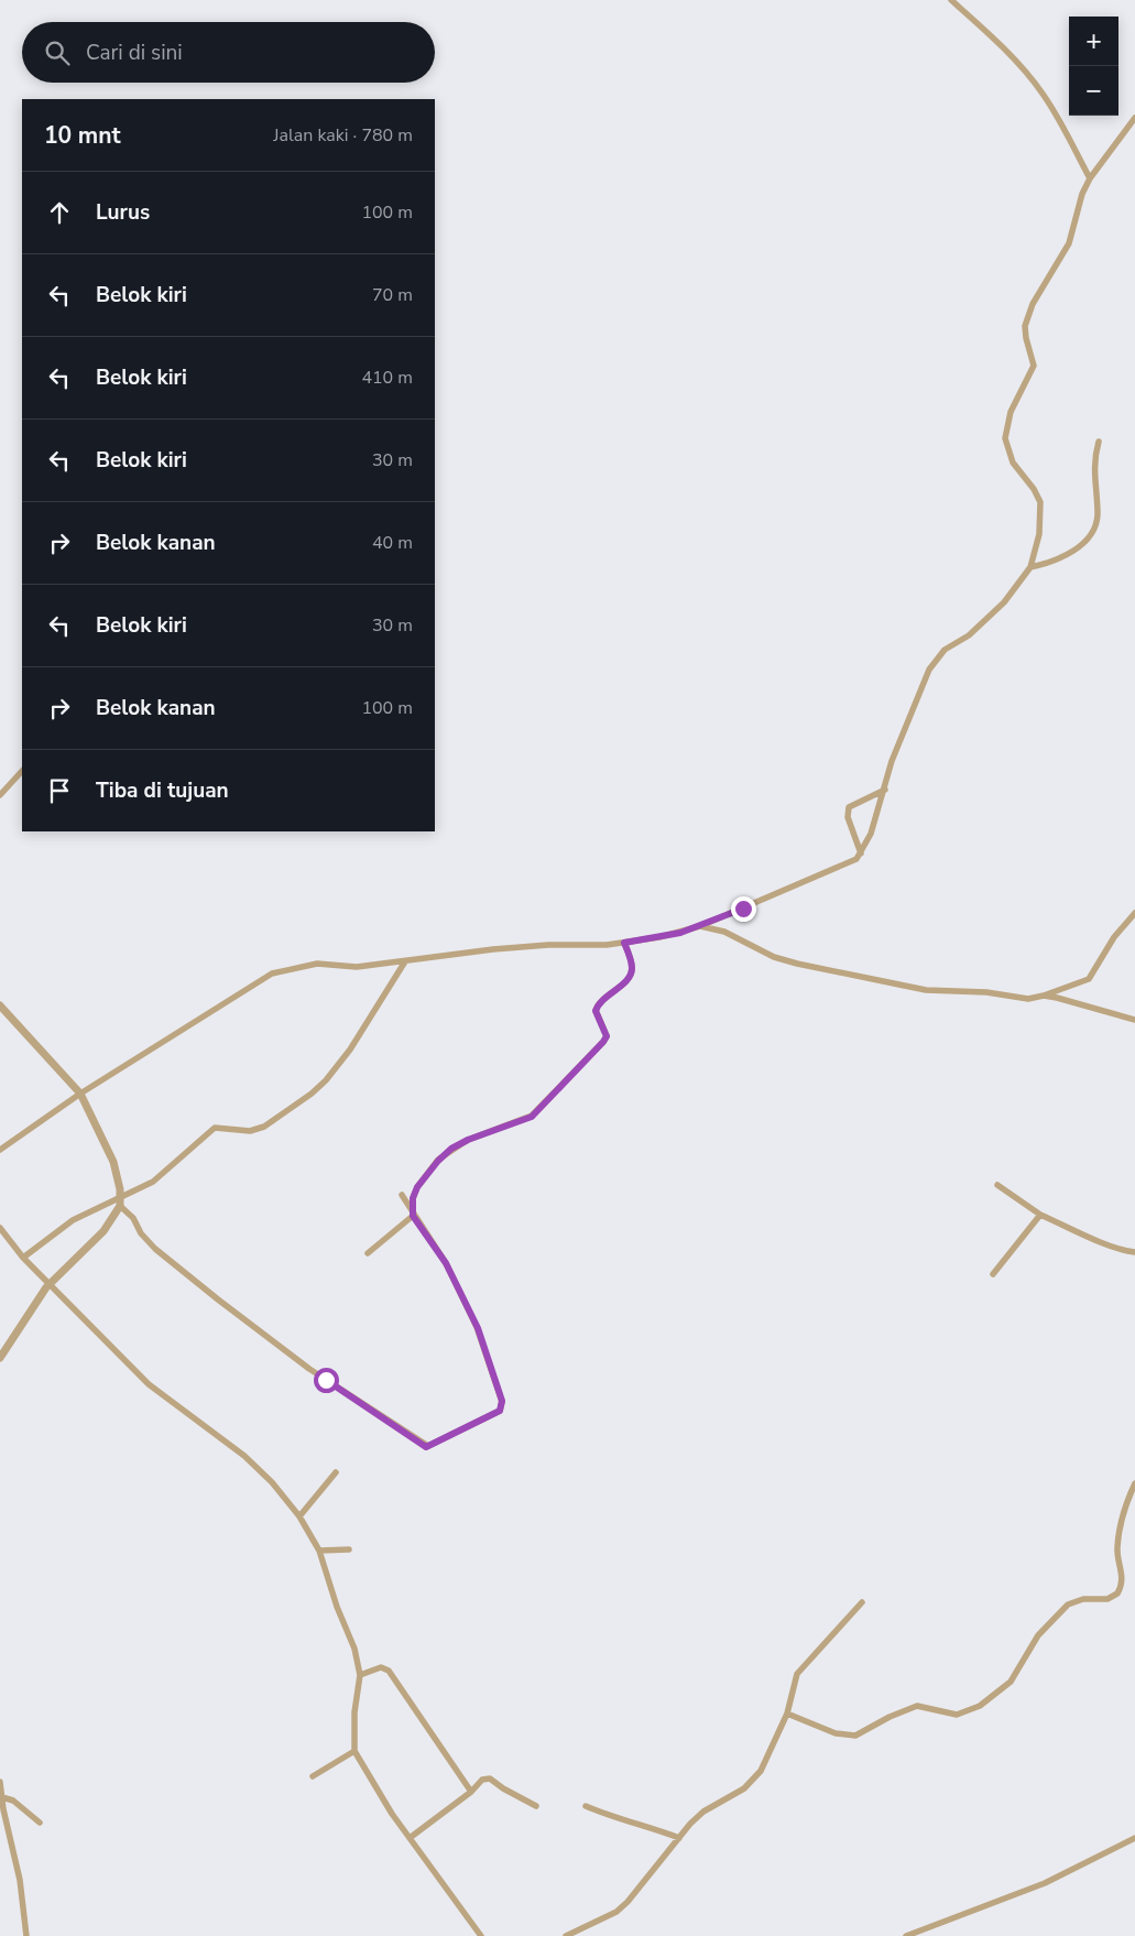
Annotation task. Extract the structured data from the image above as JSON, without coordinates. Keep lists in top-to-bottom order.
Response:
{
  "page": {
    "map_buttons": ["+", "−"],
    "search": "Cari di sini",
    "heading": ["10 mnt", "Jalan kaki · 780 m"],
    "list": [
      ["Lurus", "100 m"],
      ["Belok kiri", "70 m"],
      ["Belok kiri", "410 m"],
      ["Belok kiri", "30 m"],
      ["Belok kanan", "40 m"],
      ["Belok kiri", "30 m"],
      ["Belok kanan", "100 m"],
      "Tiba di tujuan"
    ]
  }
}
